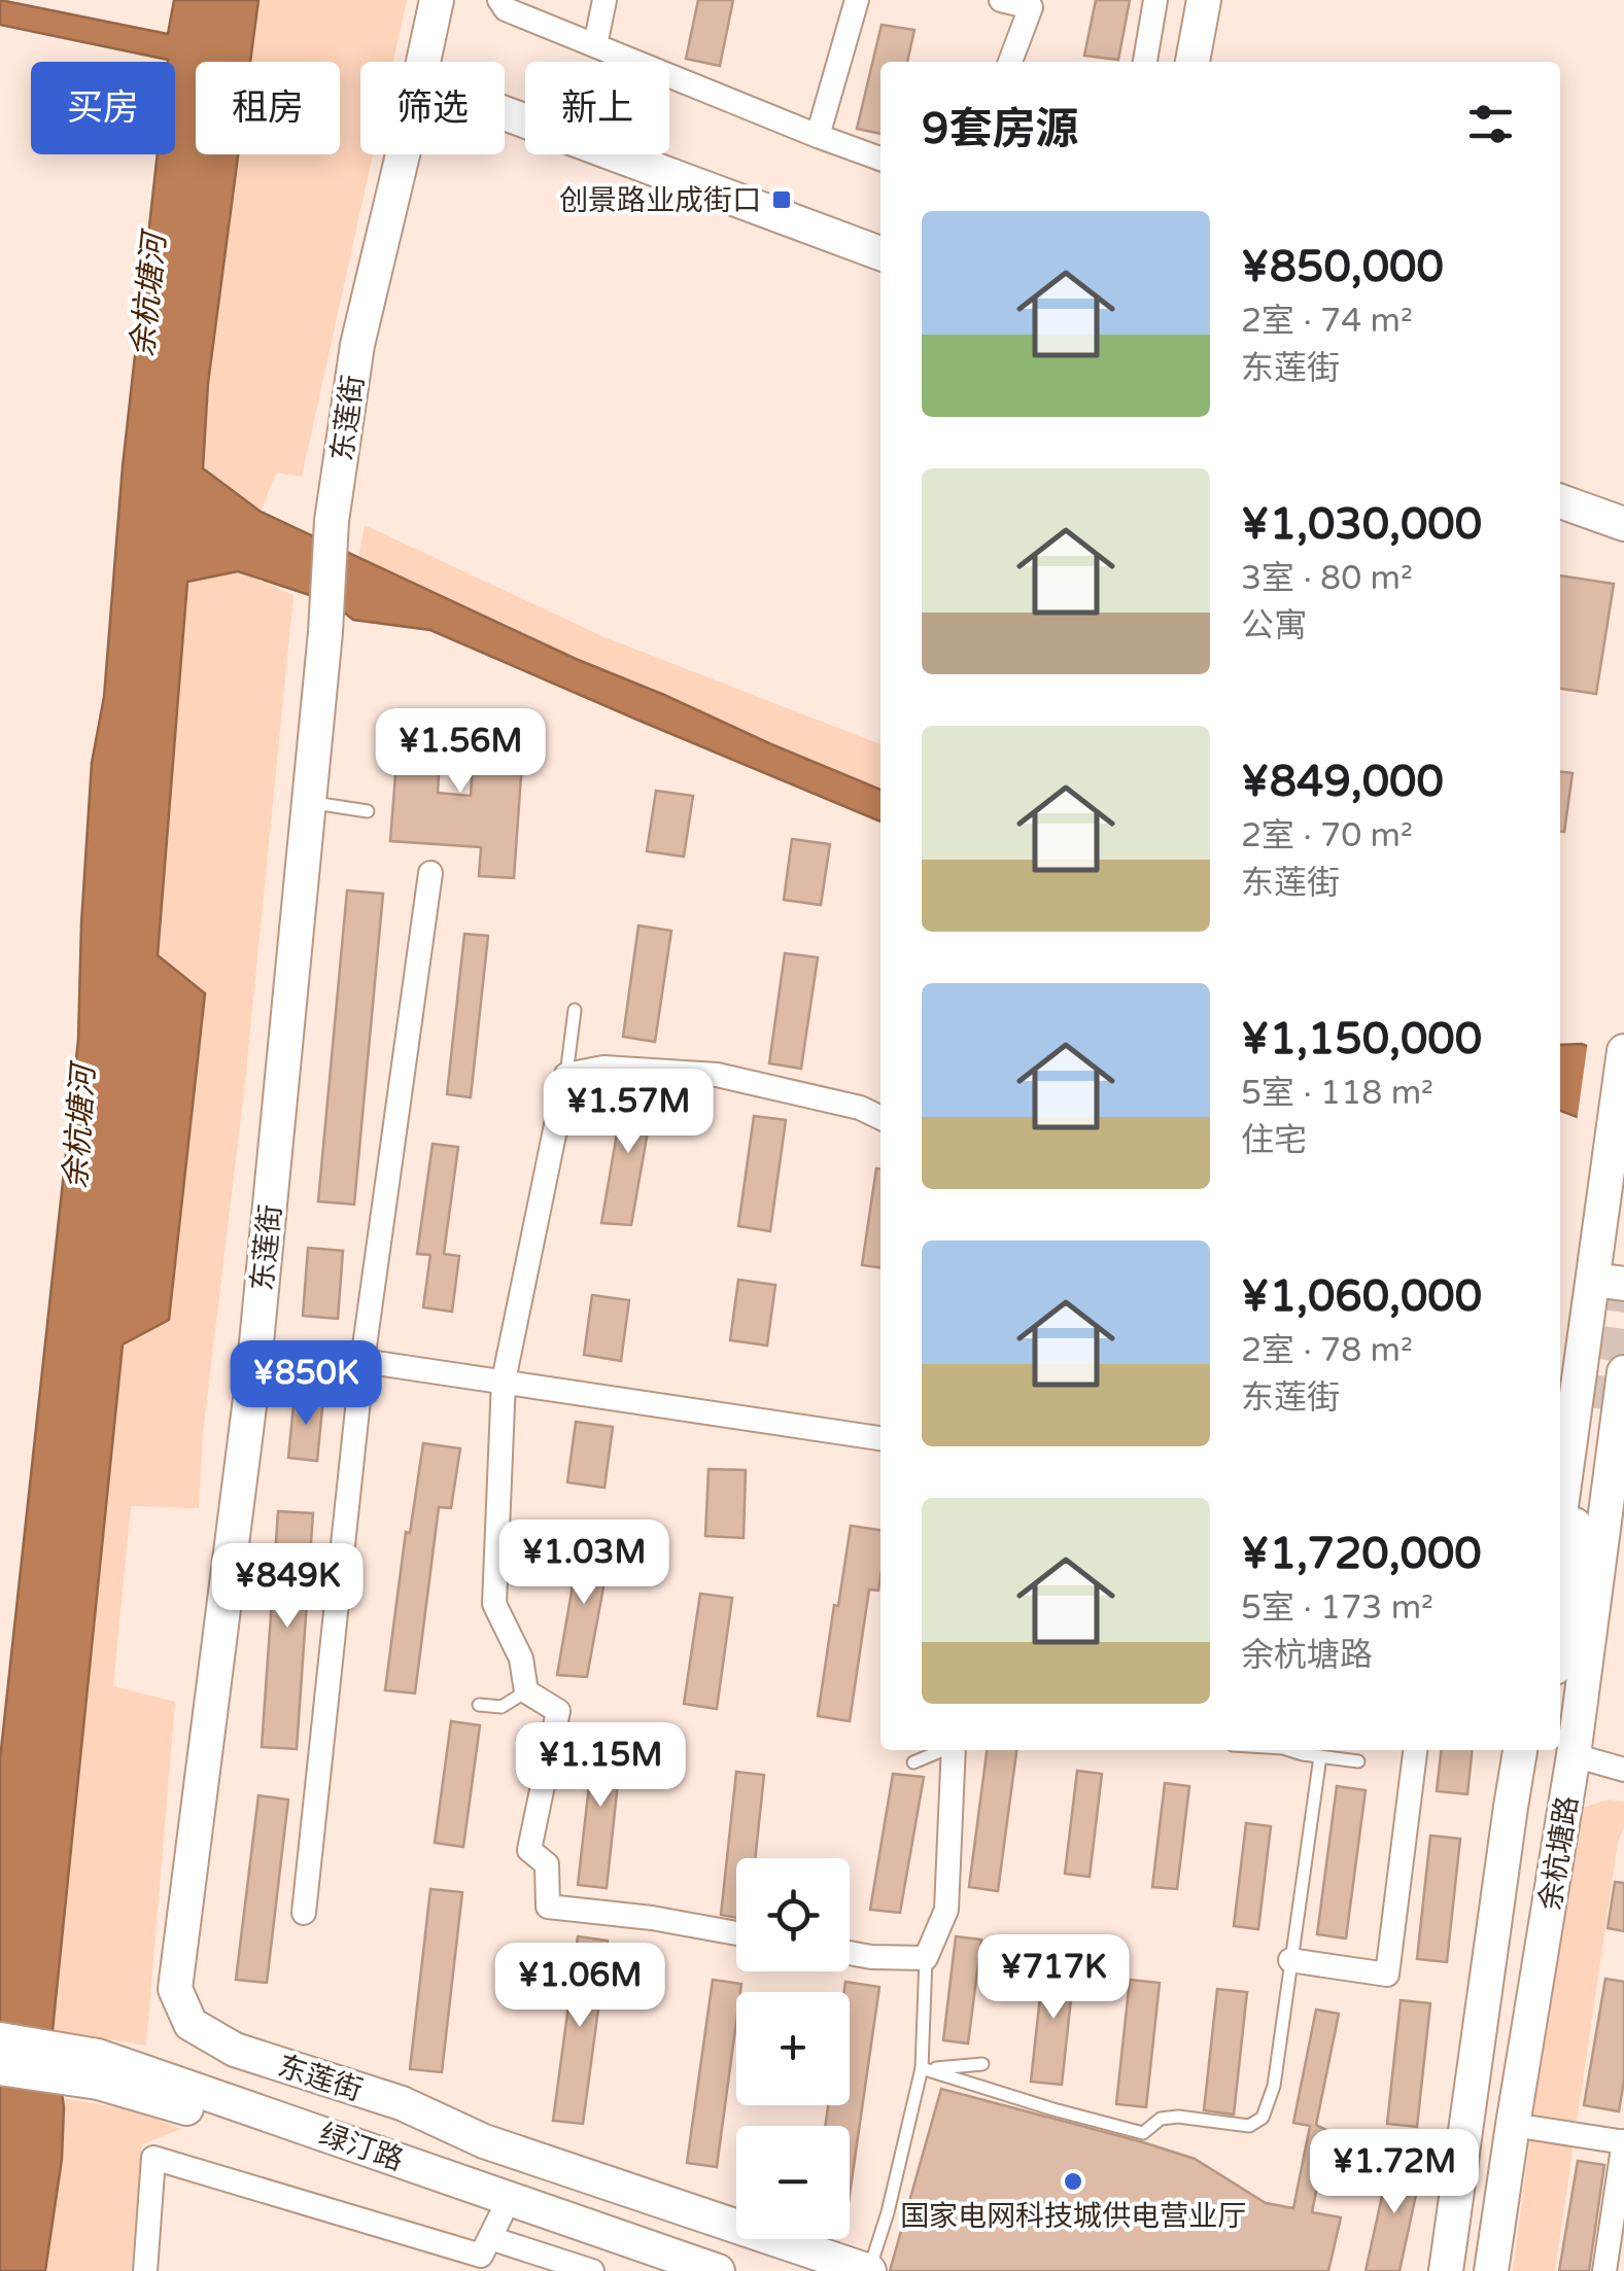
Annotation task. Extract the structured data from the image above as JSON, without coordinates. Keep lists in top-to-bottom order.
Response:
{
  "streets": {
    "street": ["东莲街", "余杭塘路", "绿汀路"]
  },
  "water": ["余杭塘河"],
  "places": {
    "transit": ["创景路业成街口"],
    "other": ["国家电网科技城供电营业厅"]
  },
  "page": {
    "chip": [
      "买房",
      "租房",
      "筛选",
      "新上"
    ],
    "heading": "9套房源",
    "list": [
      {
        "name": "¥850,000",
        "note": "2室 · 74 m² · 东莲街"
      },
      {
        "name": "¥1,030,000",
        "note": "3室 · 80 m² · 公寓"
      },
      {
        "name": "¥849,000",
        "note": "2室 · 70 m² · 东莲街"
      },
      {
        "name": "¥1,150,000",
        "note": "5室 · 118 m² · 住宅"
      },
      {
        "name": "¥1,060,000",
        "note": "2室 · 78 m² · 东莲街"
      },
      {
        "name": "¥1,720,000",
        "note": "5室 · 173 m² · 余杭塘路"
      }
    ],
    "price": [
      "¥1.56M",
      "¥1.57M",
      "¥850K",
      "¥1.03M",
      "¥849K",
      "¥1.15M",
      "¥717K",
      "¥1.06M",
      "¥1.72M"
    ],
    "map_buttons": ["+", "−"]
  }
}
